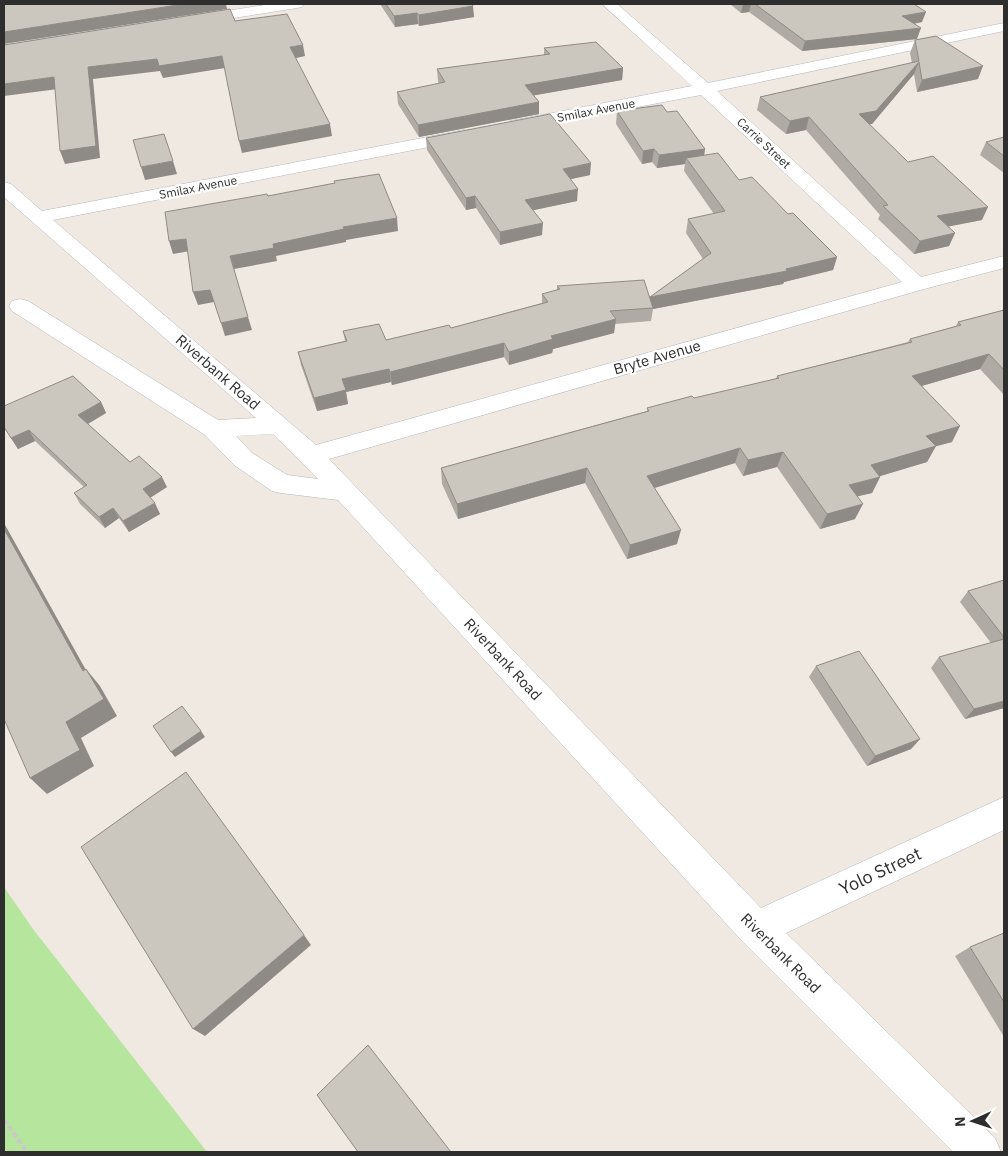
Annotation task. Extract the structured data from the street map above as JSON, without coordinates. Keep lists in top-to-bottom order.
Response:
{
  "streets": {
    "street": [
      "Smilax Avenue",
      "Carrie Street",
      "Bryte Avenue",
      "Riverbank Road",
      "Yolo Street"
    ]
  },
  "crossings": [
    ["Smilax Avenue", "Carrie Street"],
    ["Smilax Avenue", "Riverbank Road"],
    ["Carrie Street", "Bryte Avenue"],
    ["Bryte Avenue", "Riverbank Road"],
    ["Riverbank Road", "Yolo Street"]
  ],
  "north": "left"
}
